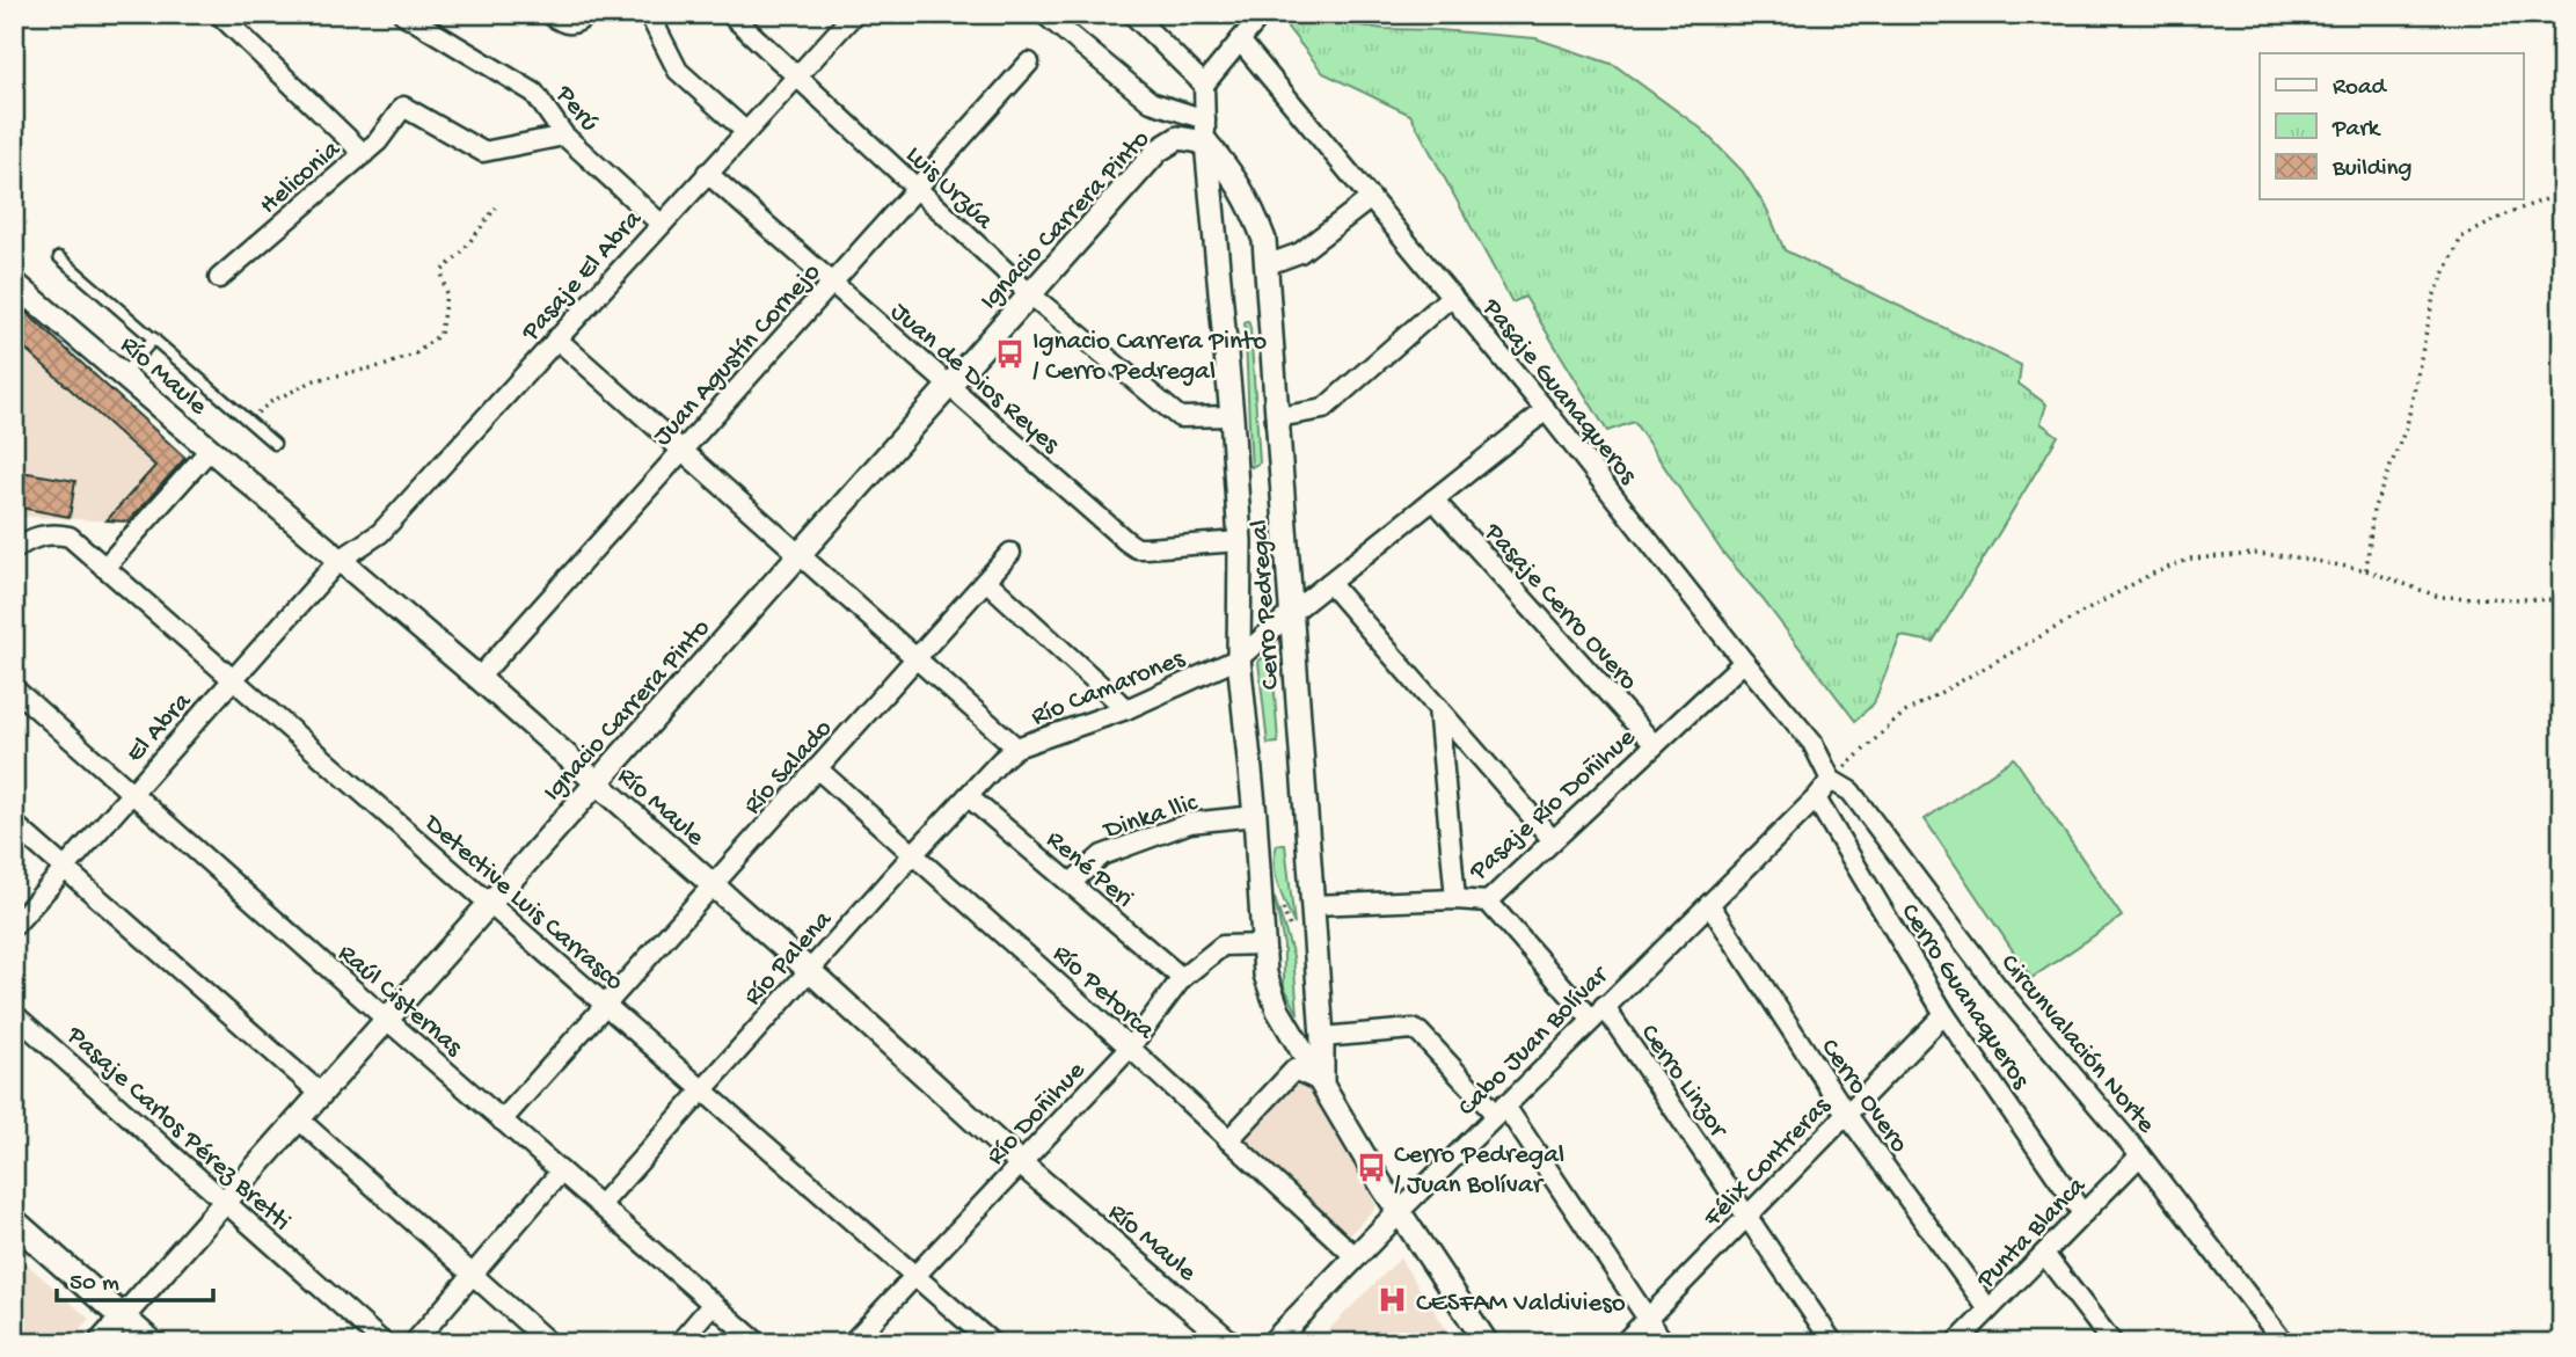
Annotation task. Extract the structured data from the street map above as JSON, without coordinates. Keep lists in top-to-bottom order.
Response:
{
  "streets": {
    "street": [
      "Perú",
      "Heliconia",
      "Luis Urzúa",
      "Ignacio Carrera Pinto",
      "Pasaje El Abra",
      "Juan Agustín Cornejo",
      "Río Maule",
      "Juan de Dios Reyes",
      "Pasaje Guanaqueros",
      "Cerro Pedregal",
      "Pasaje Cerro Overo",
      "Río Camarones",
      "El Abra",
      "Río Salado",
      "Pasaje Río Doñihue",
      "Dinka llic",
      "René Peri",
      "Detective Luis Carrasco",
      "Río Palena",
      "Río Petorca",
      "Cerro Guanaqueros",
      "Raúl Cisternas",
      "Cabo Juan Bolívar",
      "Circunvalación Norte",
      "Cerro Linzor",
      "Cerro Overo",
      "Río Doñihue",
      "Pasaje Carlos Pérez Bretti",
      "Félix Contreras",
      "Punta Blanca"
    ]
  },
  "crossings": [
    ["Perú", "Heliconia"],
    ["Perú", "Pasaje El Abra"],
    ["Luis Urzúa", "Ignacio Carrera Pinto"],
    ["Luis Urzúa", "Pasaje El Abra"],
    ["Luis Urzúa", "Juan Agustín Cornejo"],
    ["Luis Urzúa", "Cerro Pedregal"],
    ["Ignacio Carrera Pinto", "Río Maule"],
    ["Ignacio Carrera Pinto", "Juan de Dios Reyes"],
    ["Ignacio Carrera Pinto", "Cerro Pedregal"],
    ["Ignacio Carrera Pinto", "Río Camarones"],
    ["Ignacio Carrera Pinto", "Detective Luis Carrasco"],
    ["Ignacio Carrera Pinto", "Raúl Cisternas"],
    ["Ignacio Carrera Pinto", "Pasaje Carlos Pérez Bretti"],
    ["Pasaje El Abra", "Río Maule"],
    ["Pasaje El Abra", "Juan de Dios Reyes"],
    ["Pasaje El Abra", "Río Camarones"],
    ["Pasaje El Abra", "El Abra"],
    ["Juan Agustín Cornejo", "Río Maule"],
    ["Juan Agustín Cornejo", "Juan de Dios Reyes"],
    ["Juan Agustín Cornejo", "Río Camarones"],
    ["Río Maule", "El Abra"],
    ["Río Maule", "Río Salado"],
    ["Río Maule", "Río Palena"],
    ["Río Maule", "Río Doñihue"],
    ["Juan de Dios Reyes", "Cerro Pedregal"],
    ["Pasaje Guanaqueros", "Río Camarones"],
    ["Pasaje Guanaqueros", "Pasaje Río Doñihue"],
    ["Pasaje Guanaqueros", "Cabo Juan Bolívar"],
    ["Pasaje Guanaqueros", "Circunvalación Norte"],
    ["Cerro Pedregal", "Río Camarones"],
    ["Cerro Pedregal", "Pasaje Río Doñihue"],
    ["Cerro Pedregal", "Dinka llic"],
    ["Cerro Pedregal", "Cabo Juan Bolívar"],
    ["Cerro Pedregal", "Río Doñihue"],
    ["Pasaje Cerro Overo", "Río Camarones"],
    ["Pasaje Cerro Overo", "Pasaje Río Doñihue"],
    ["Río Camarones", "Río Salado"],
    ["Río Camarones", "Río Palena"],
    ["El Abra", "Detective Luis Carrasco"],
    ["El Abra", "Raúl Cisternas"],
    ["Río Salado", "Detective Luis Carrasco"],
    ["Río Salado", "Río Petorca"],
    ["Río Salado", "Raúl Cisternas"],
    ["Pasaje Río Doñihue", "Cerro Linzor"],
    ["Dinka llic", "René Peri"],
    ["René Peri", "Río Palena"],
    ["René Peri", "Río Doñihue"],
    ["Detective Luis Carrasco", "Río Palena"],
    ["Detective Luis Carrasco", "Río Doñihue"],
    ["Río Palena", "Río Petorca"],
    ["Río Palena", "Raúl Cisternas"],
    ["Río Petorca", "Cabo Juan Bolívar"],
    ["Río Petorca", "Río Doñihue"],
    ["Cerro Guanaqueros", "Cabo Juan Bolívar"],
    ["Cerro Guanaqueros", "Félix Contreras"],
    ["Cerro Guanaqueros", "Punta Blanca"],
    ["Cabo Juan Bolívar", "Circunvalación Norte"],
    ["Cabo Juan Bolívar", "Cerro Linzor"],
    ["Cabo Juan Bolívar", "Cerro Overo"],
    ["Circunvalación Norte", "Punta Blanca"],
    ["Cerro Linzor", "Félix Contreras"],
    ["Cerro Overo", "Félix Contreras"],
    ["Cerro Overo", "Punta Blanca"]
  ],
  "places": {
    "bus stop": ["Ignacio Carrera Pinto / Cerro Pedregal", "Cerro Pedregal / Juan Bolívar"],
    "hospital": ["CESFAM Valdivieso"]
  },
  "legend": ["Road", "Park", "Building"],
  "scale_bar": "50 m"
}
